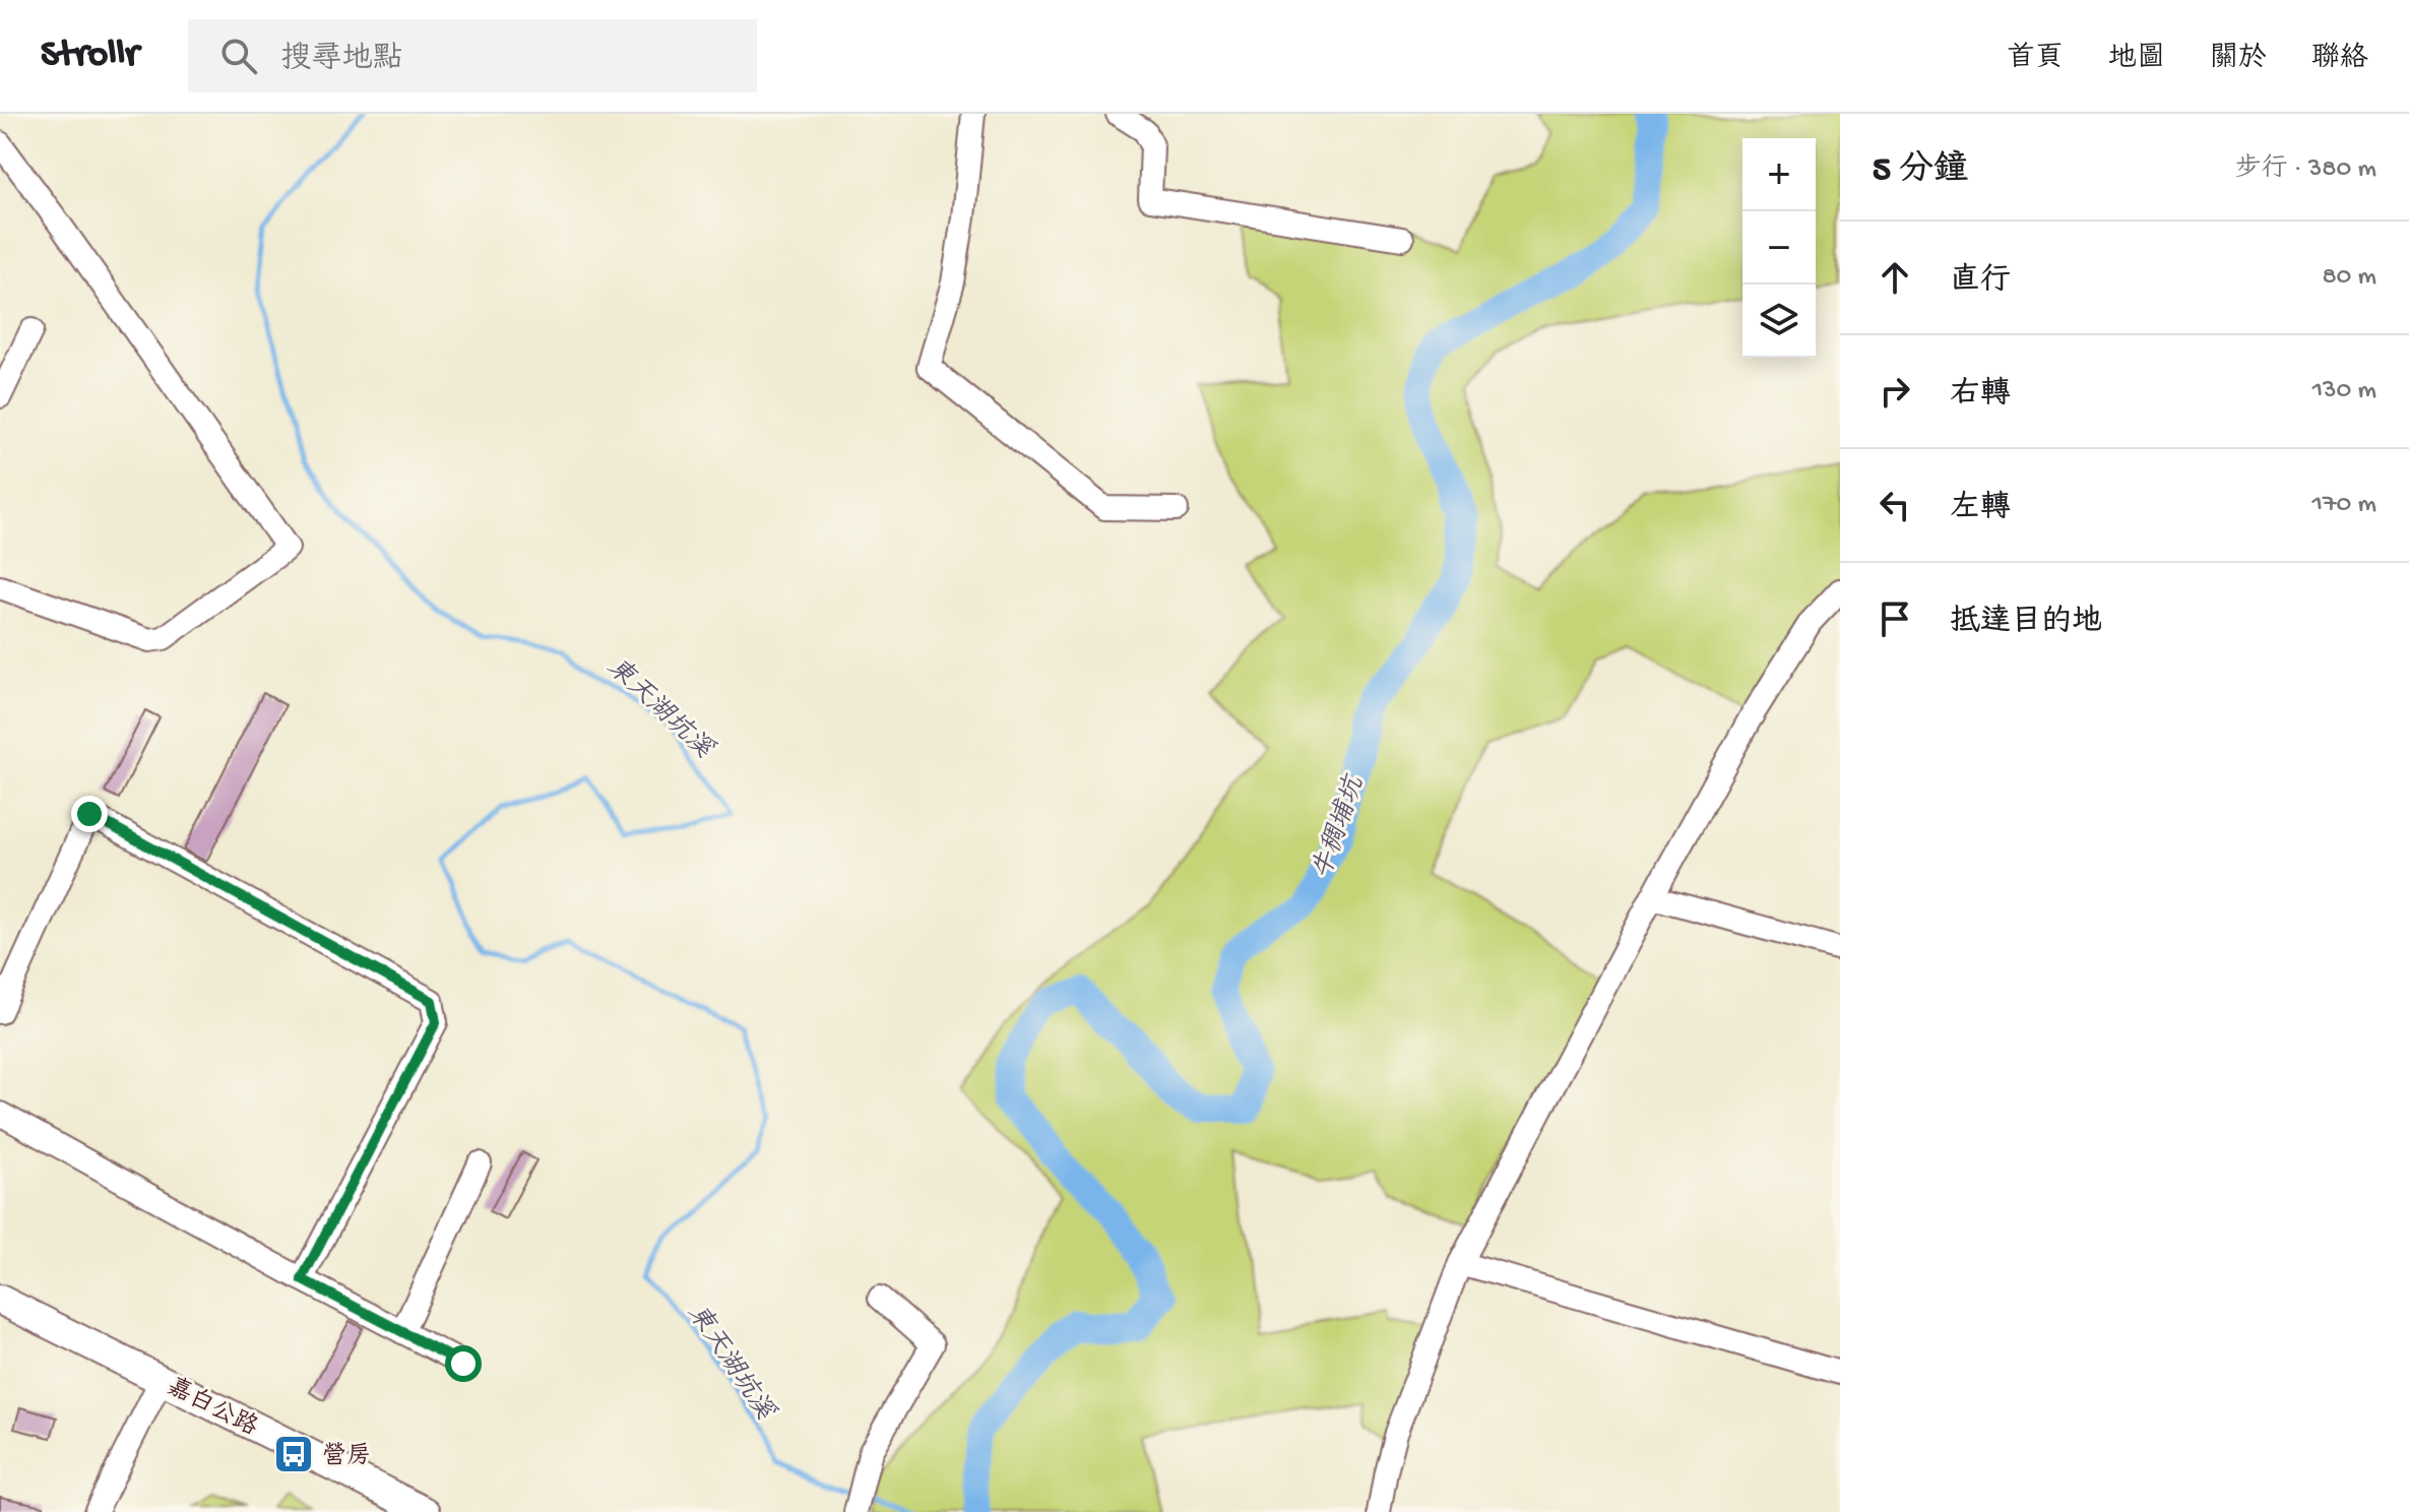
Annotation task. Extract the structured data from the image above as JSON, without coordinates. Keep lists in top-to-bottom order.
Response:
{
  "streets": {
    "main road": ["嘉白公路"]
  },
  "water": ["東天湖坑溪", "牛稠埔坑"],
  "places": {
    "bus stop": ["營房"]
  },
  "page": {
    "header": "Strollr",
    "search": "搜尋地點",
    "nav": [
      "首頁",
      "地圖",
      "關於",
      "聯絡"
    ],
    "heading": ["5 分鐘", "步行 · 380 m"],
    "map_buttons": ["+", "−"],
    "list": [
      ["直行", "80 m"],
      ["右轉", "130 m"],
      ["左轉", "170 m"],
      "抵達目的地"
    ]
  }
}
